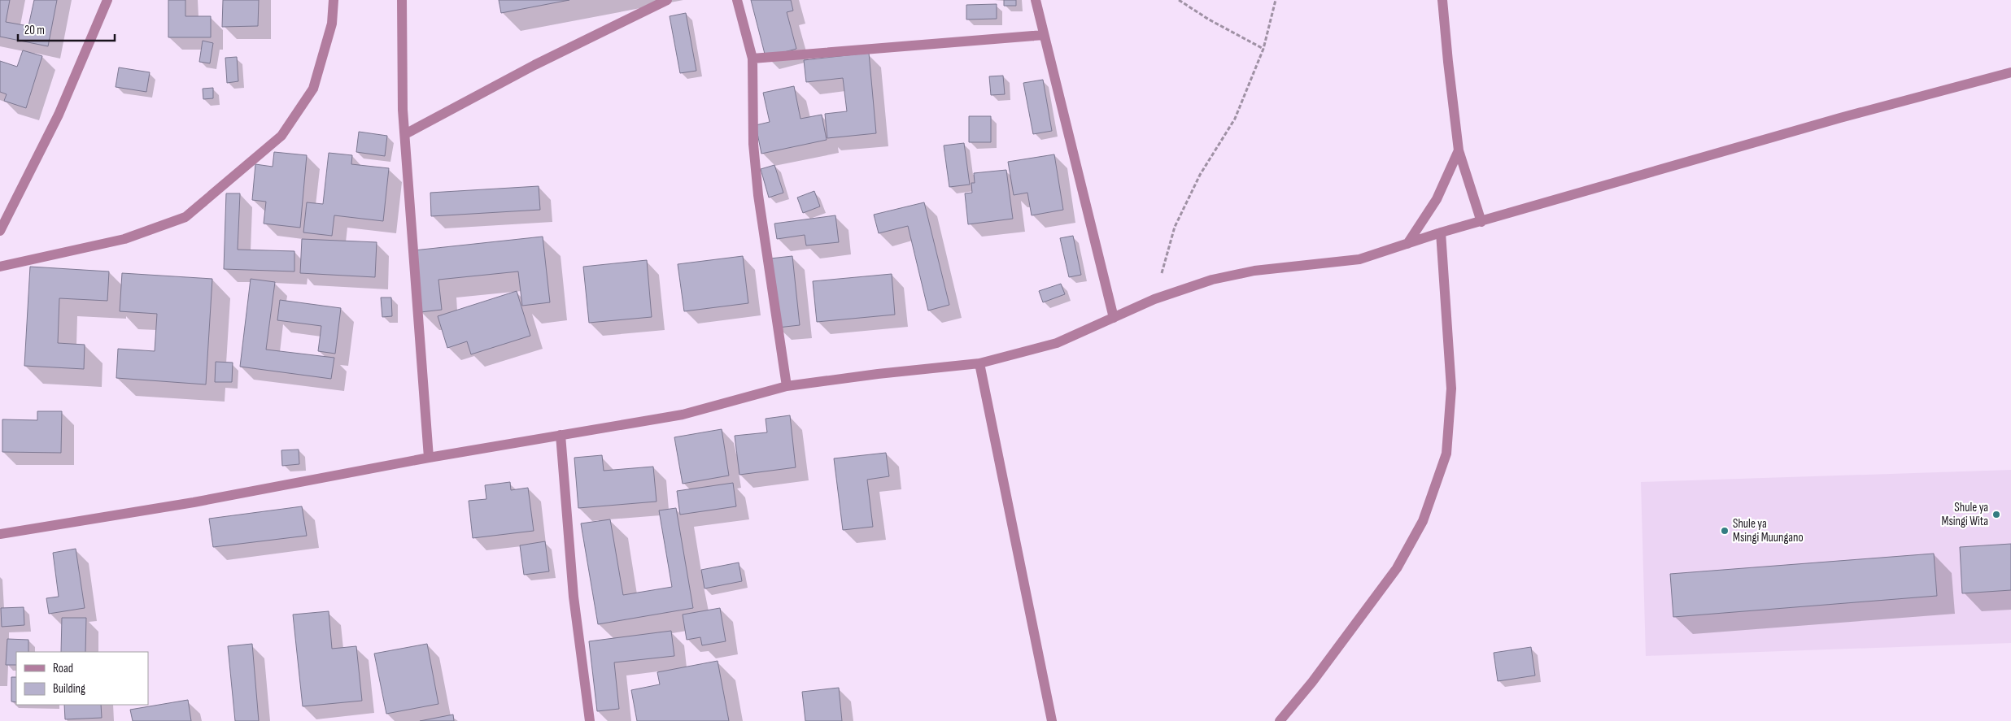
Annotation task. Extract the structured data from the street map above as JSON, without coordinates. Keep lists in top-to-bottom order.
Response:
{
  "places": ["Shule ya Msingi Wita", "Shule ya Msingi Muungano"],
  "legend": ["Road", "Building"],
  "scale_bar": "20 m"
}
